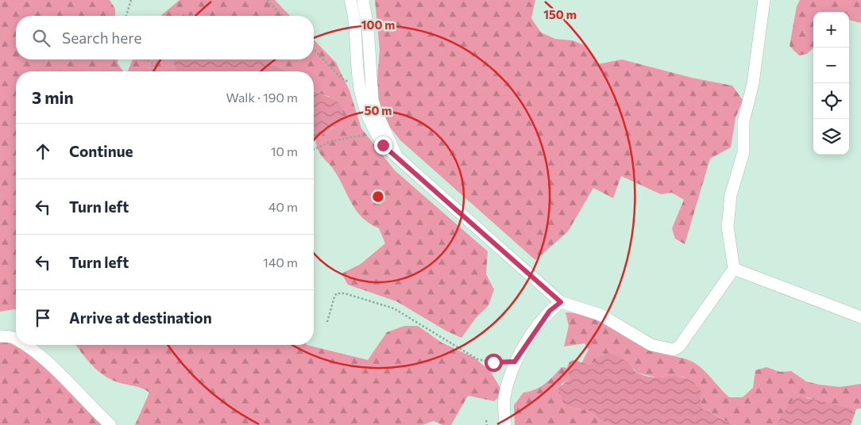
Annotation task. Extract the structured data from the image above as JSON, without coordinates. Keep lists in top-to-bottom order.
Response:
{
  "page": {
    "map_buttons": ["+", "−"],
    "search": "Search here",
    "heading": ["3 min", "Walk · 190 m"],
    "list": [
      ["Continue", "10 m"],
      ["Turn left", "40 m"],
      ["Turn left", "140 m"],
      "Arrive at destination"
    ]
  },
  "rings": ["150 m", "100 m", "50 m"]
}
